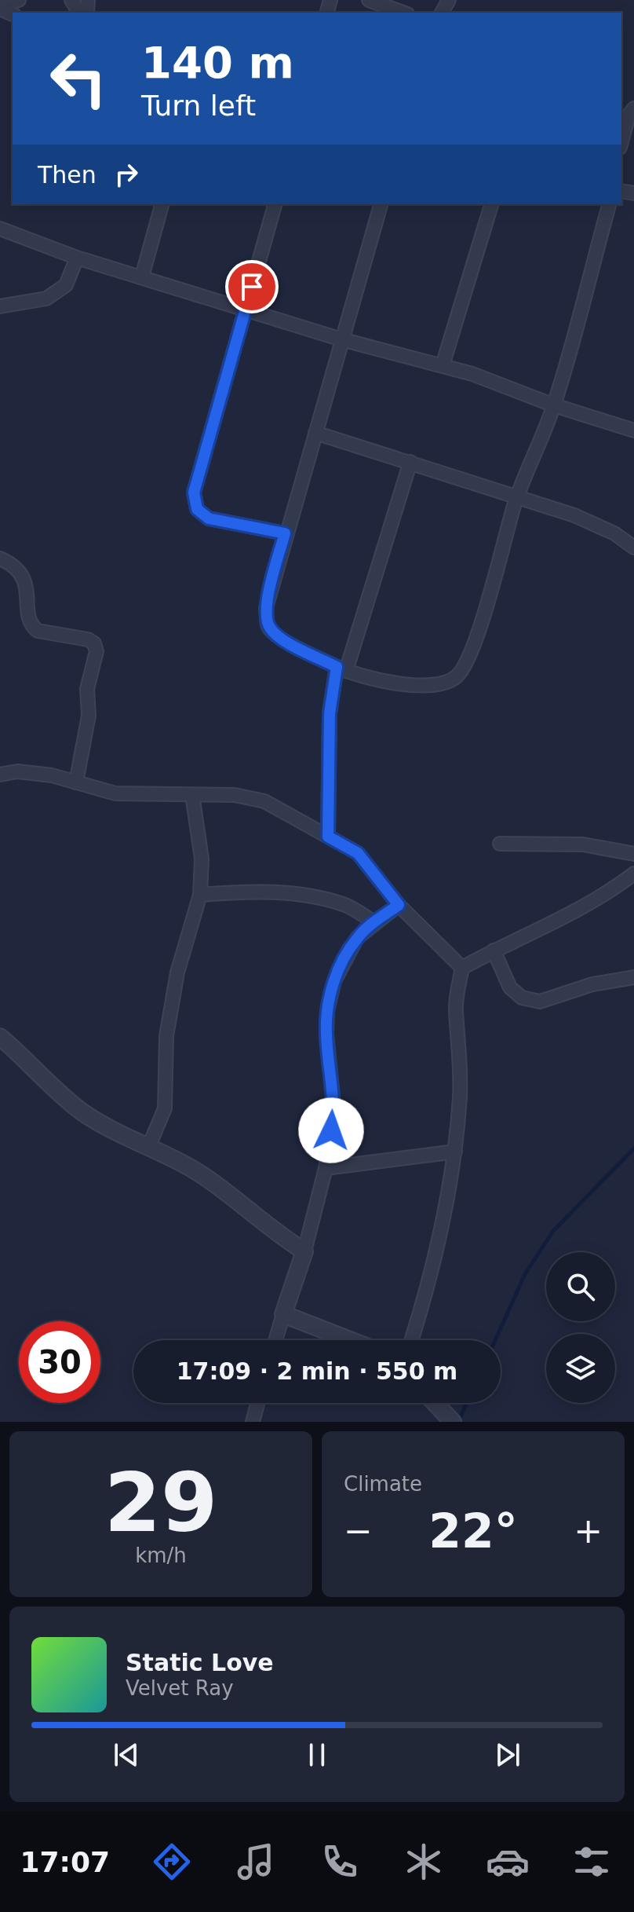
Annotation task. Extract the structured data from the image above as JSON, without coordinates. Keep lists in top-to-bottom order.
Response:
{
  "page": {
    "turn": ["140 m", "Turn left"],
    "then": "Then",
    "limit": "30",
    "trip": "17:09 · 2 min · 550 m",
    "tile": [
      ["29", "km/h"],
      "Climate"
    ],
    "heat": ["−", "22°", "+"],
    "song": ["Static Love", "Velvet Ray"],
    "tabs": "17:07"
  }
}
